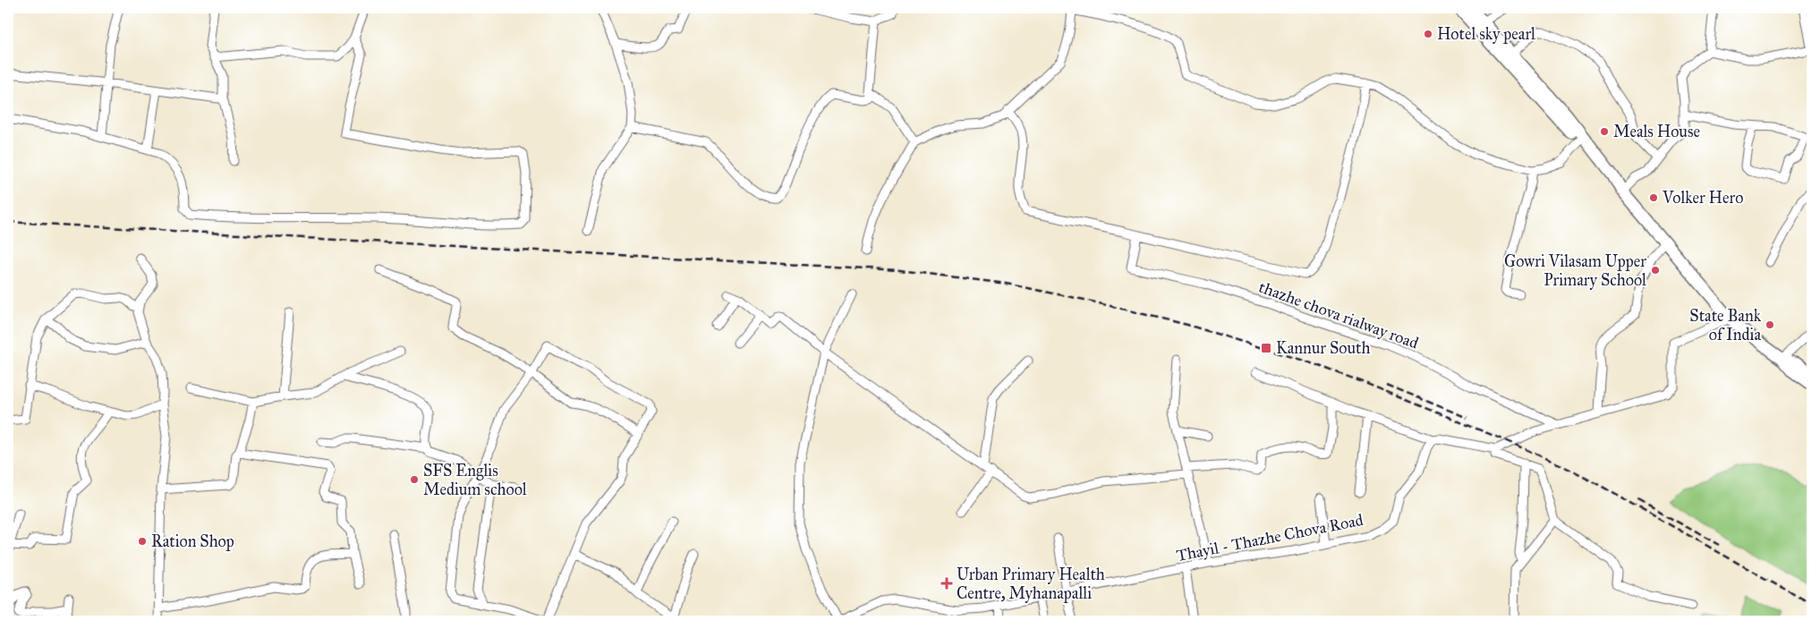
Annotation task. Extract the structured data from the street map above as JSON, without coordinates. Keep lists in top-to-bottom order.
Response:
{
  "streets": {
    "street": ["thazhe chova rialway road", "Thayil - Thazhe Chova Road"]
  },
  "places": {
    "other": [
      "Hotel sky pearl",
      "Meals House",
      "Volker Hero",
      "Gowri Vilasam Upper Primary School",
      "State Bank of India",
      "SFS Englis Medium school",
      "Ration Shop"
    ],
    "transit": ["Kannur South"],
    "health": ["Urban Primary Health Centre, Myhanapalli"]
  }
}
